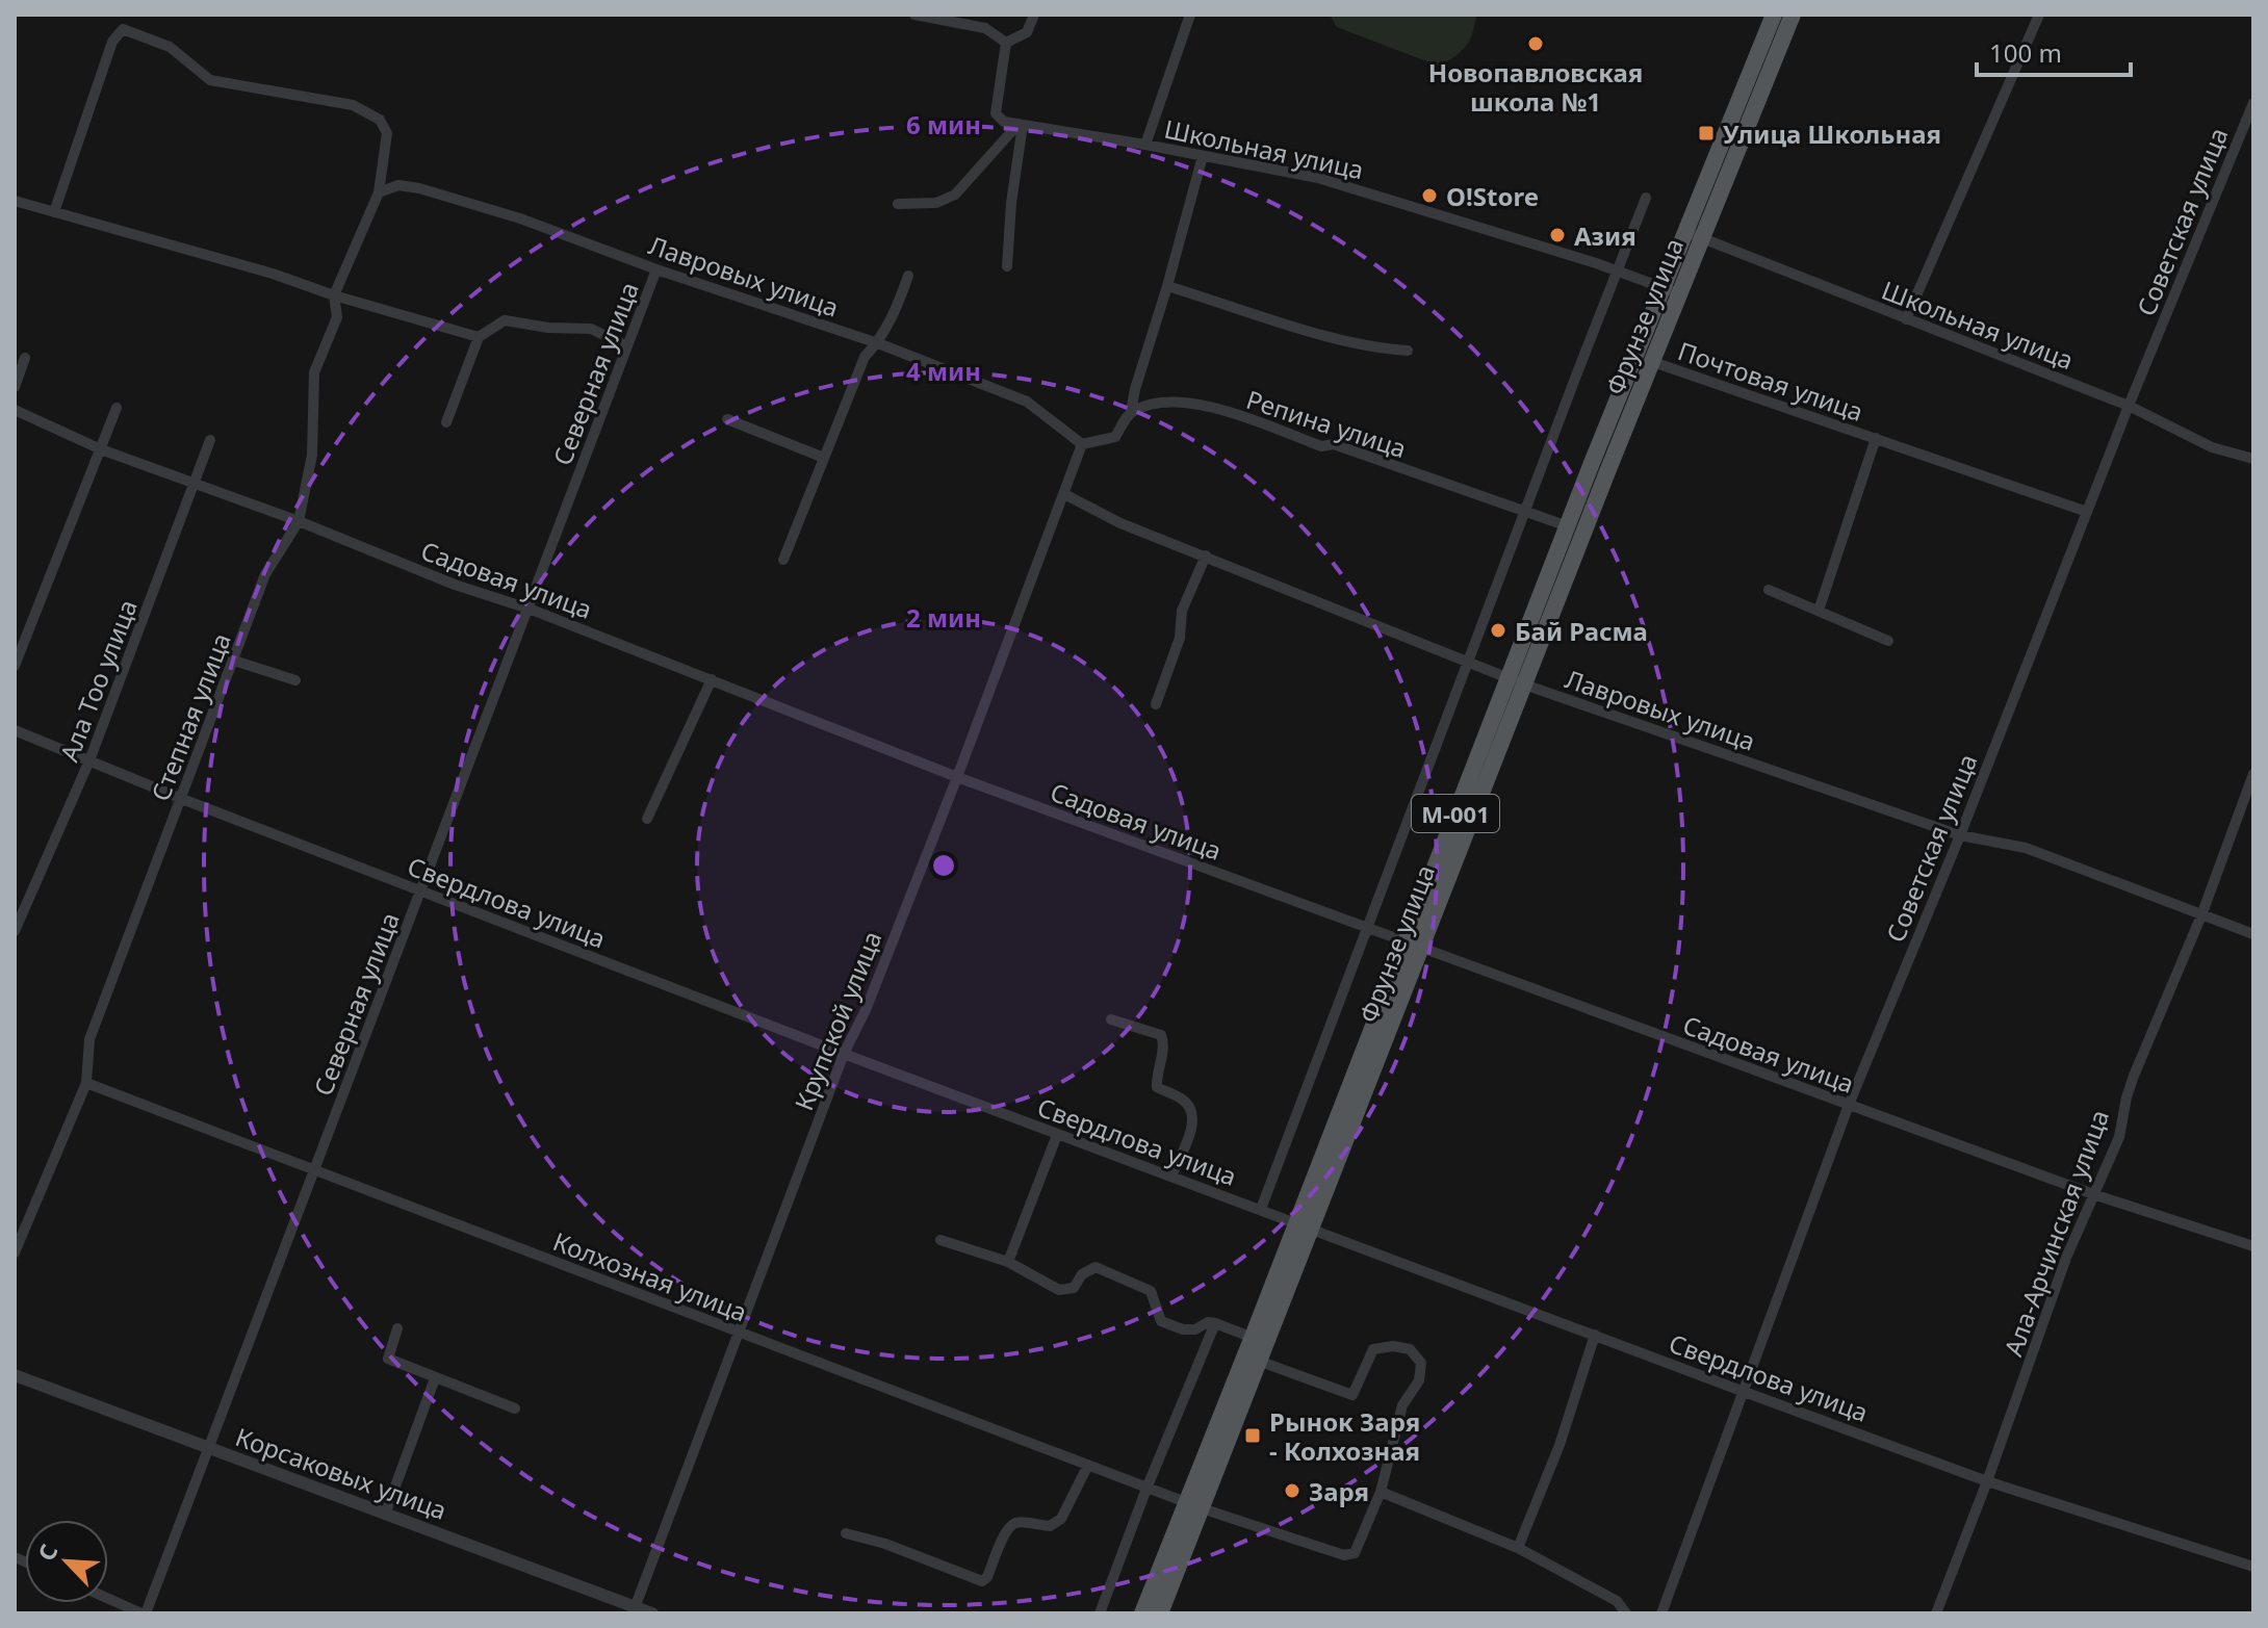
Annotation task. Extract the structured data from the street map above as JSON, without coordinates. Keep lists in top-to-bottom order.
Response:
{
  "streets": {
    "main road": ["Фрунзе улица", "M-001"],
    "street": [
      "Школьная улица",
      "Советская улица",
      "Лавровых улица",
      "Северная улица",
      "Почтовая улица",
      "Репина улица",
      "Садовая улица",
      "Ала Тоо улица",
      "Степная улица",
      "Свердлова улица",
      "Крупской улица",
      "Ала-Арчинская улица",
      "Колхозная улица",
      "Корсаковых улица"
    ]
  },
  "crossings": [
    ["Школьная улица", "Советская улица"],
    ["Школьная улица", "Фрунзе улица"],
    ["Советская улица", "Лавровых улица"],
    ["Советская улица", "Почтовая улица"],
    ["Советская улица", "Садовая улица"],
    ["Советская улица", "Свердлова улица"],
    ["Лавровых улица", "Фрунзе улица"],
    ["Лавровых улица", "Северная улица"],
    ["Лавровых улица", "Репина улица"],
    ["Лавровых улица", "Степная улица"],
    ["Лавровых улица", "Крупской улица"],
    ["Лавровых улица", "Ала-Арчинская улица"],
    ["Фрунзе улица", "Почтовая улица"],
    ["Фрунзе улица", "Репина улица"],
    ["Фрунзе улица", "Садовая улица"],
    ["Фрунзе улица", "Свердлова улица"],
    ["Фрунзе улица", "Колхозная улица"],
    ["Северная улица", "Садовая улица"],
    ["Северная улица", "Свердлова улица"],
    ["Северная улица", "Колхозная улица"],
    ["Северная улица", "Корсаковых улица"],
    ["Репина улица", "Крупской улица"],
    ["Садовая улица", "Ала Тоо улица"],
    ["Садовая улица", "Степная улица"],
    ["Садовая улица", "Крупской улица"],
    ["Садовая улица", "Ала-Арчинская улица"],
    ["Ала Тоо улица", "Свердлова улица"],
    ["Степная улица", "Свердлова улица"],
    ["Степная улица", "Колхозная улица"],
    ["Свердлова улица", "Крупской улица"],
    ["Свердлова улица", "Ала-Арчинская улица"],
    ["Крупской улица", "Колхозная улица"],
    ["Крупской улица", "Корсаковых улица"]
  ],
  "places": {
    "other": [
      "Новопавловская школа №1",
      "O!Store",
      "Азия",
      "Бай Расма",
      "Заря"
    ],
    "transit": ["Улица Школьная", "Рынок Заря - Колхозная"]
  },
  "scale_bar": "100 m",
  "north": "top left",
  "rings": ["6 мин", "4 мин", "2 мин"]
}
